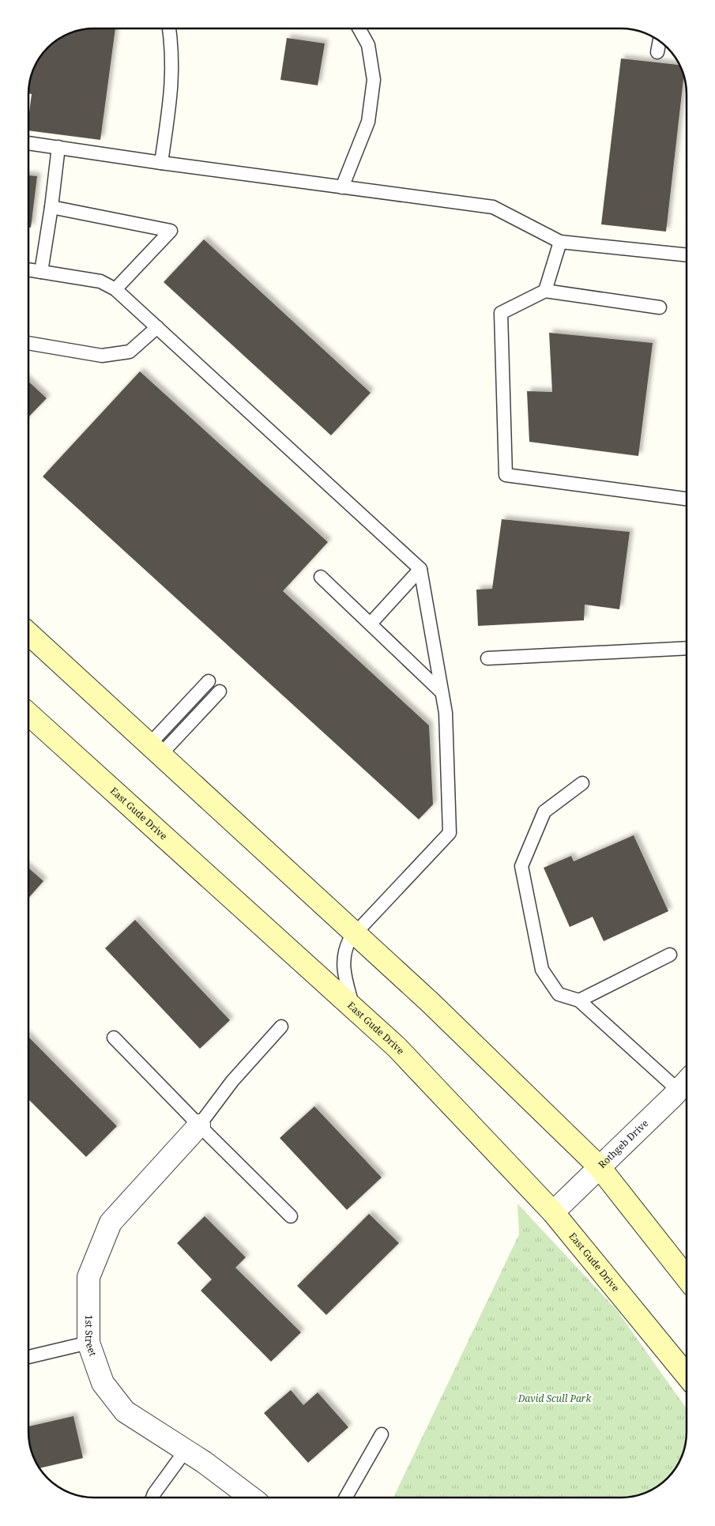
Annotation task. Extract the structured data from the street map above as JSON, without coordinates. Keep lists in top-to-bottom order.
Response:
{
  "streets": {
    "main road": ["East Gude Drive"],
    "street": ["Rothgeb Drive", "1st Street"]
  },
  "crossings": [
    ["East Gude Drive", "Rothgeb Drive"]
  ],
  "parks": ["David Scull Park"]
}
